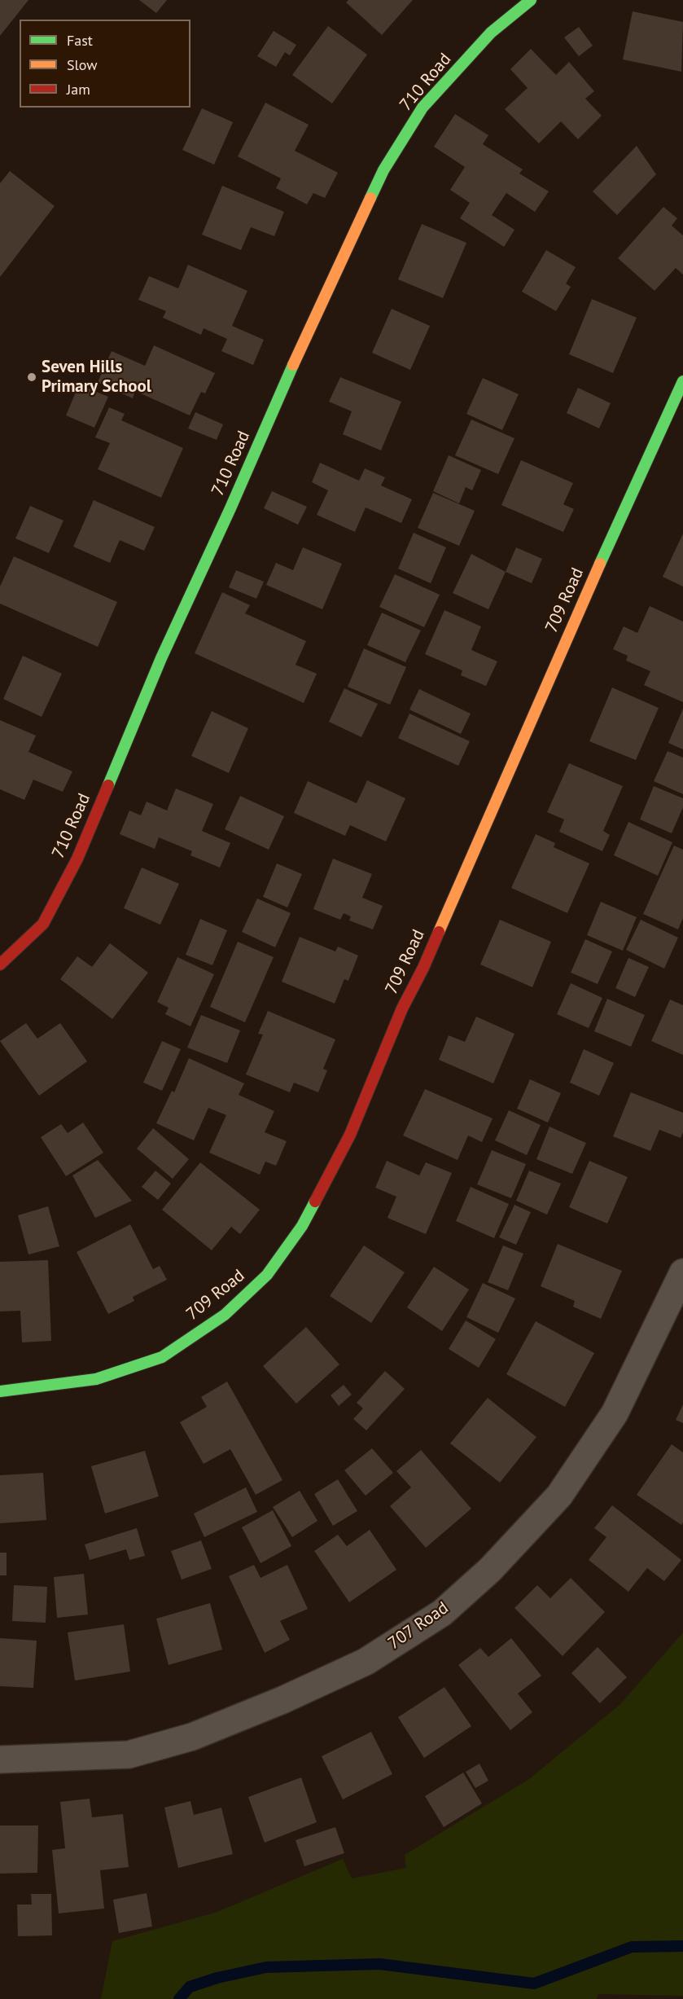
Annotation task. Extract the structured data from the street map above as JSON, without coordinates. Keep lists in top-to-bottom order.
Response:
{
  "streets": {
    "street": ["710 Road", "709 Road", "707 Road"]
  },
  "places": ["Seven Hills Primary School"],
  "legend": ["Fast", "Slow", "Jam"]
}
